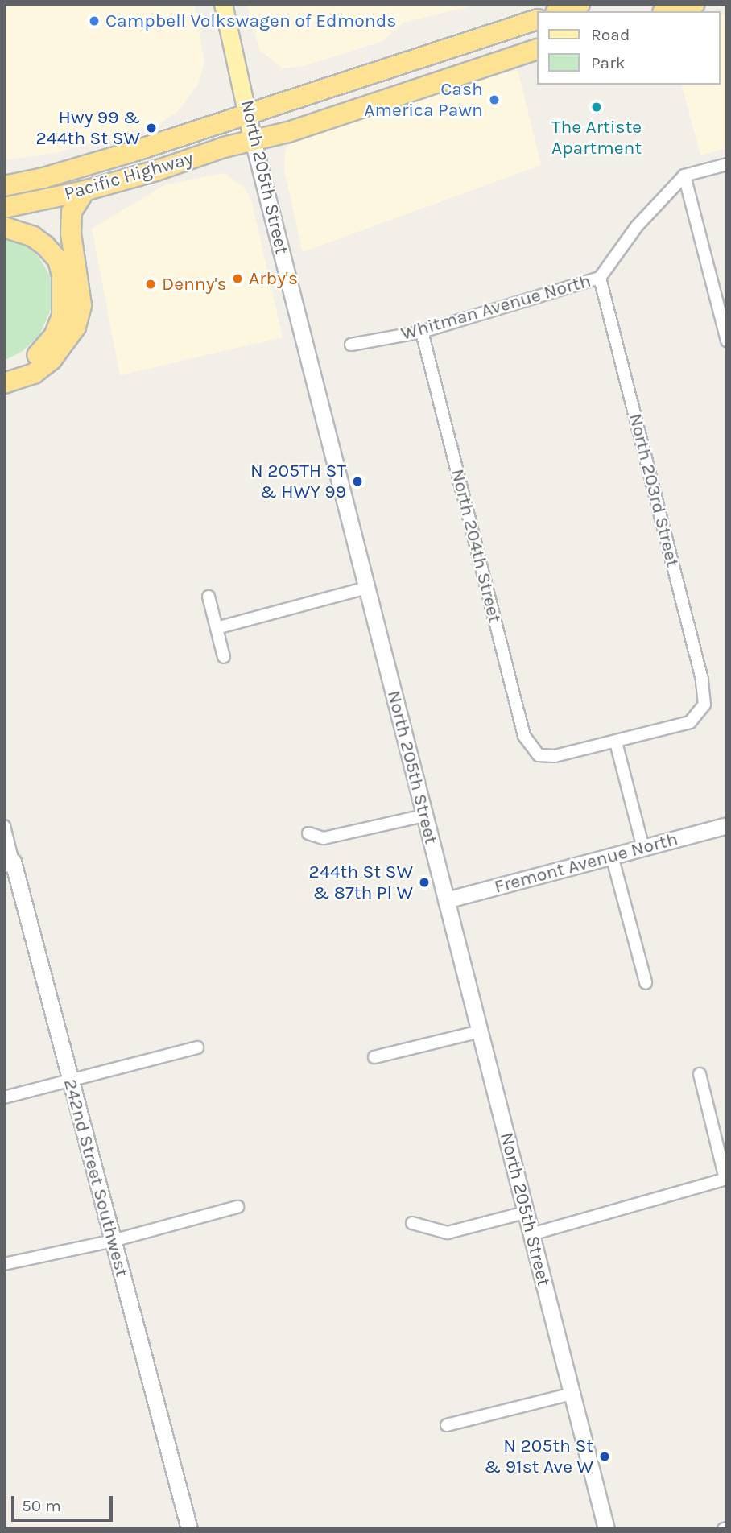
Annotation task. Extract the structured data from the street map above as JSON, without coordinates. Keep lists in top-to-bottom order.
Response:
{
  "streets": {
    "highway": ["Pacific Highway"],
    "main road": ["North 205th Street"],
    "street": [
      "Whitman Avenue North",
      "North 203rd Street",
      "North 204th Street",
      "Fremont Avenue North",
      "242nd Street Southwest"
    ]
  },
  "crossings": [
    ["Pacific Highway", "North 205th Street"],
    ["North 205th Street", "Fremont Avenue North"],
    ["Whitman Avenue North", "North 203rd Street"],
    ["Whitman Avenue North", "North 204th Street"],
    ["North 203rd Street", "North 204th Street"]
  ],
  "places": [
    "Campbell Volkswagen of Edmonds",
    "Cash America Pawn",
    "The Artiste Apartment",
    "Hwy 99 & 244th St SW",
    "Arby's",
    "Denny's",
    "N 205TH ST & HWY 99",
    "244th St SW & 87th Pl W",
    "N 205th St & 91st Ave W"
  ],
  "legend": ["Road", "Park"],
  "scale_bar": "50 m"
}
